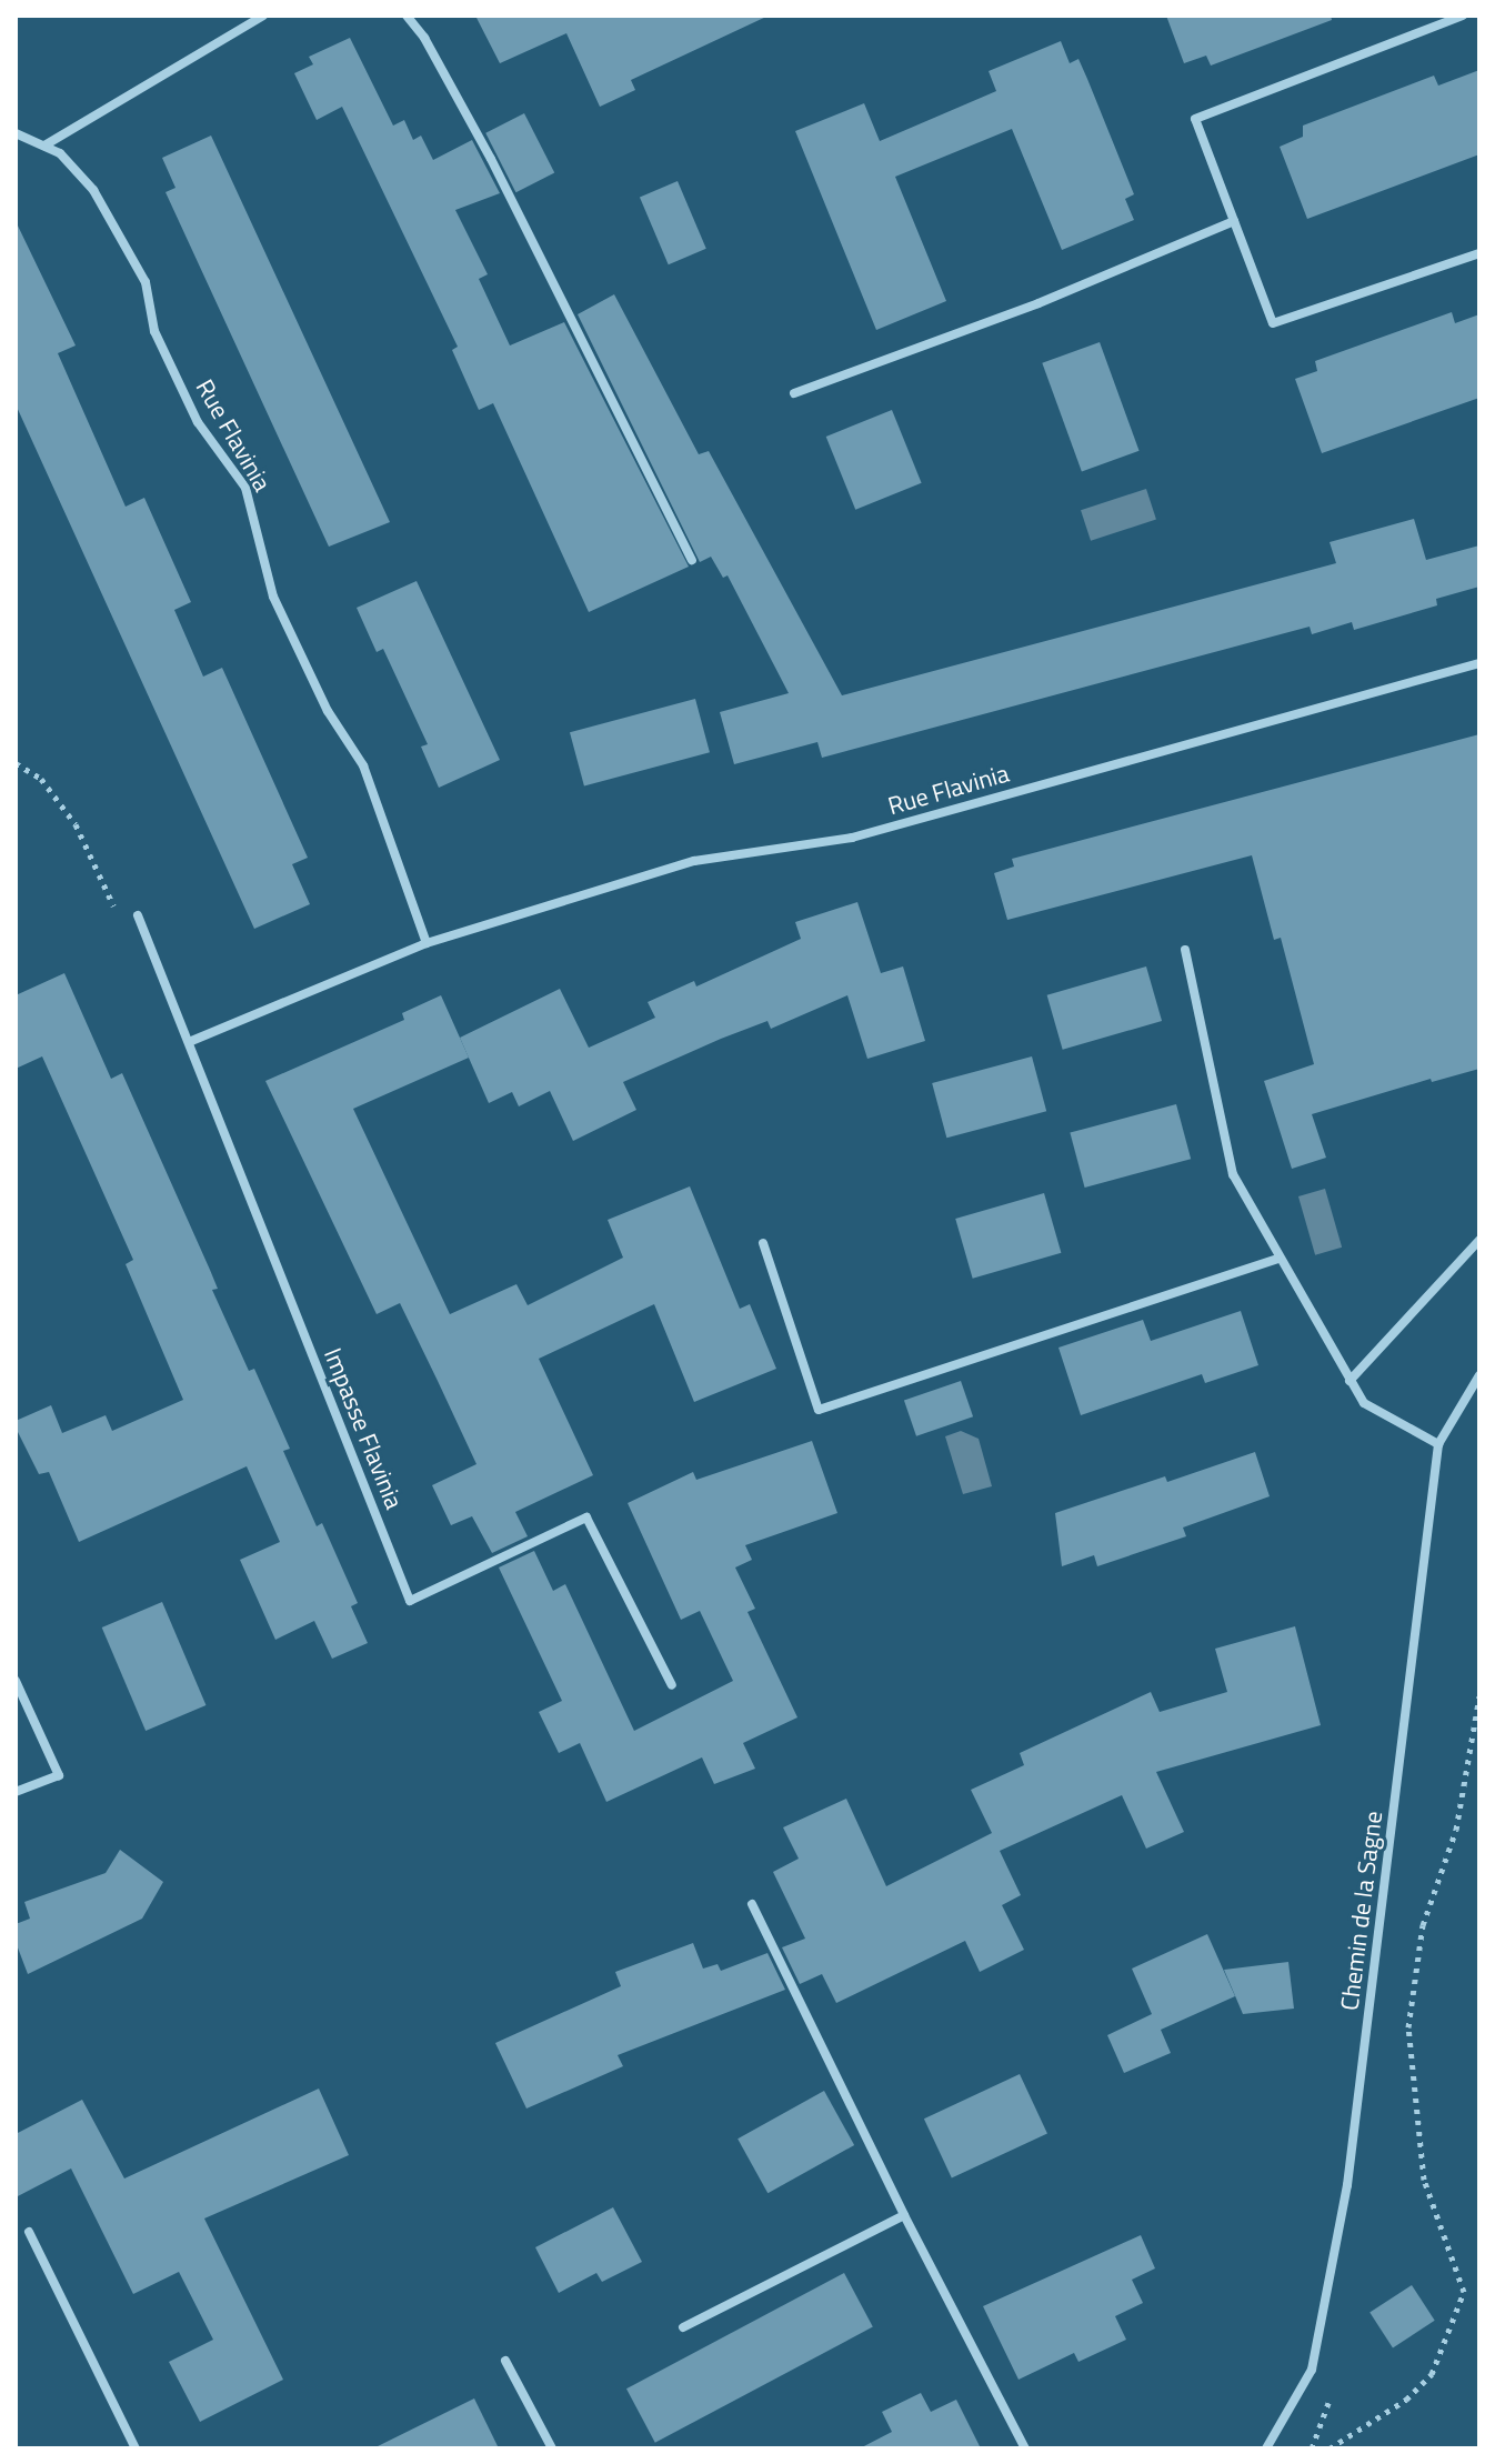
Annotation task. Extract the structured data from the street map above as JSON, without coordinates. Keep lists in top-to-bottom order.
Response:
{
  "streets": {
    "street": ["Rue Flavinia", "Impasse Flavinia", "Chemin de la Sagne"]
  },
  "crossings": [
    ["Rue Flavinia", "Impasse Flavinia"]
  ]
}
